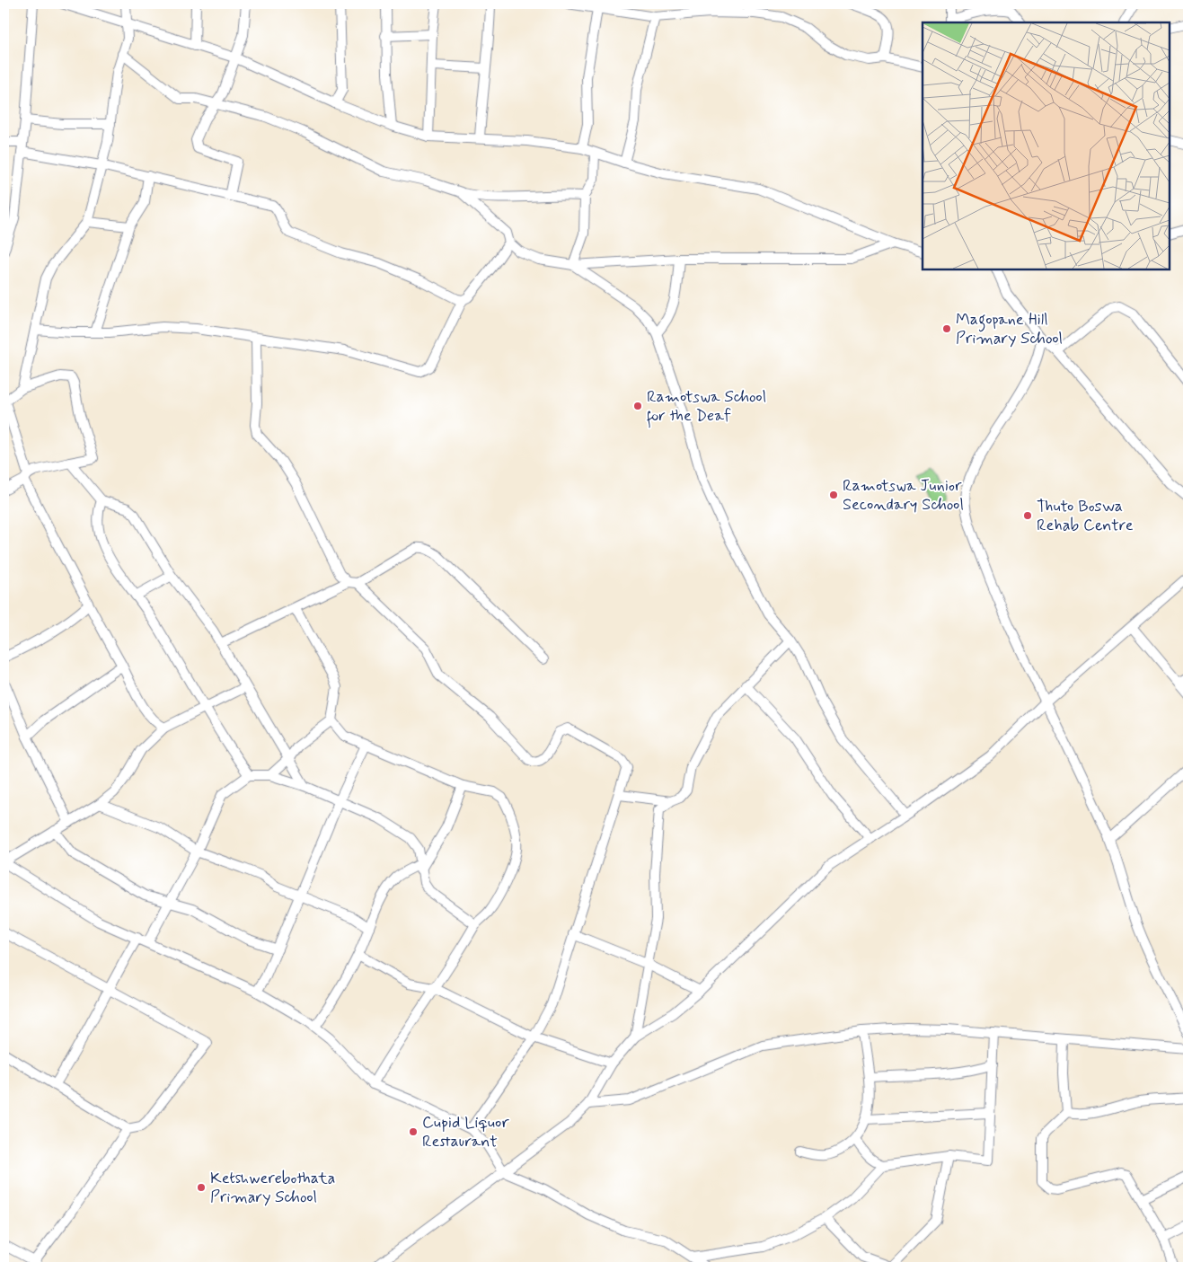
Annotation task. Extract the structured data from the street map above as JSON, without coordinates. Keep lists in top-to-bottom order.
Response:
{
  "places": [
    "Magopane Hill Primary School",
    "Ramotswa School for the Deaf",
    "Ramotswa Junior Secondary School",
    "Thuto Boswa Rehab Centre",
    "Cupid Liquor Restaurant",
    "Ketshwerebothata Primary School"
  ]
}
